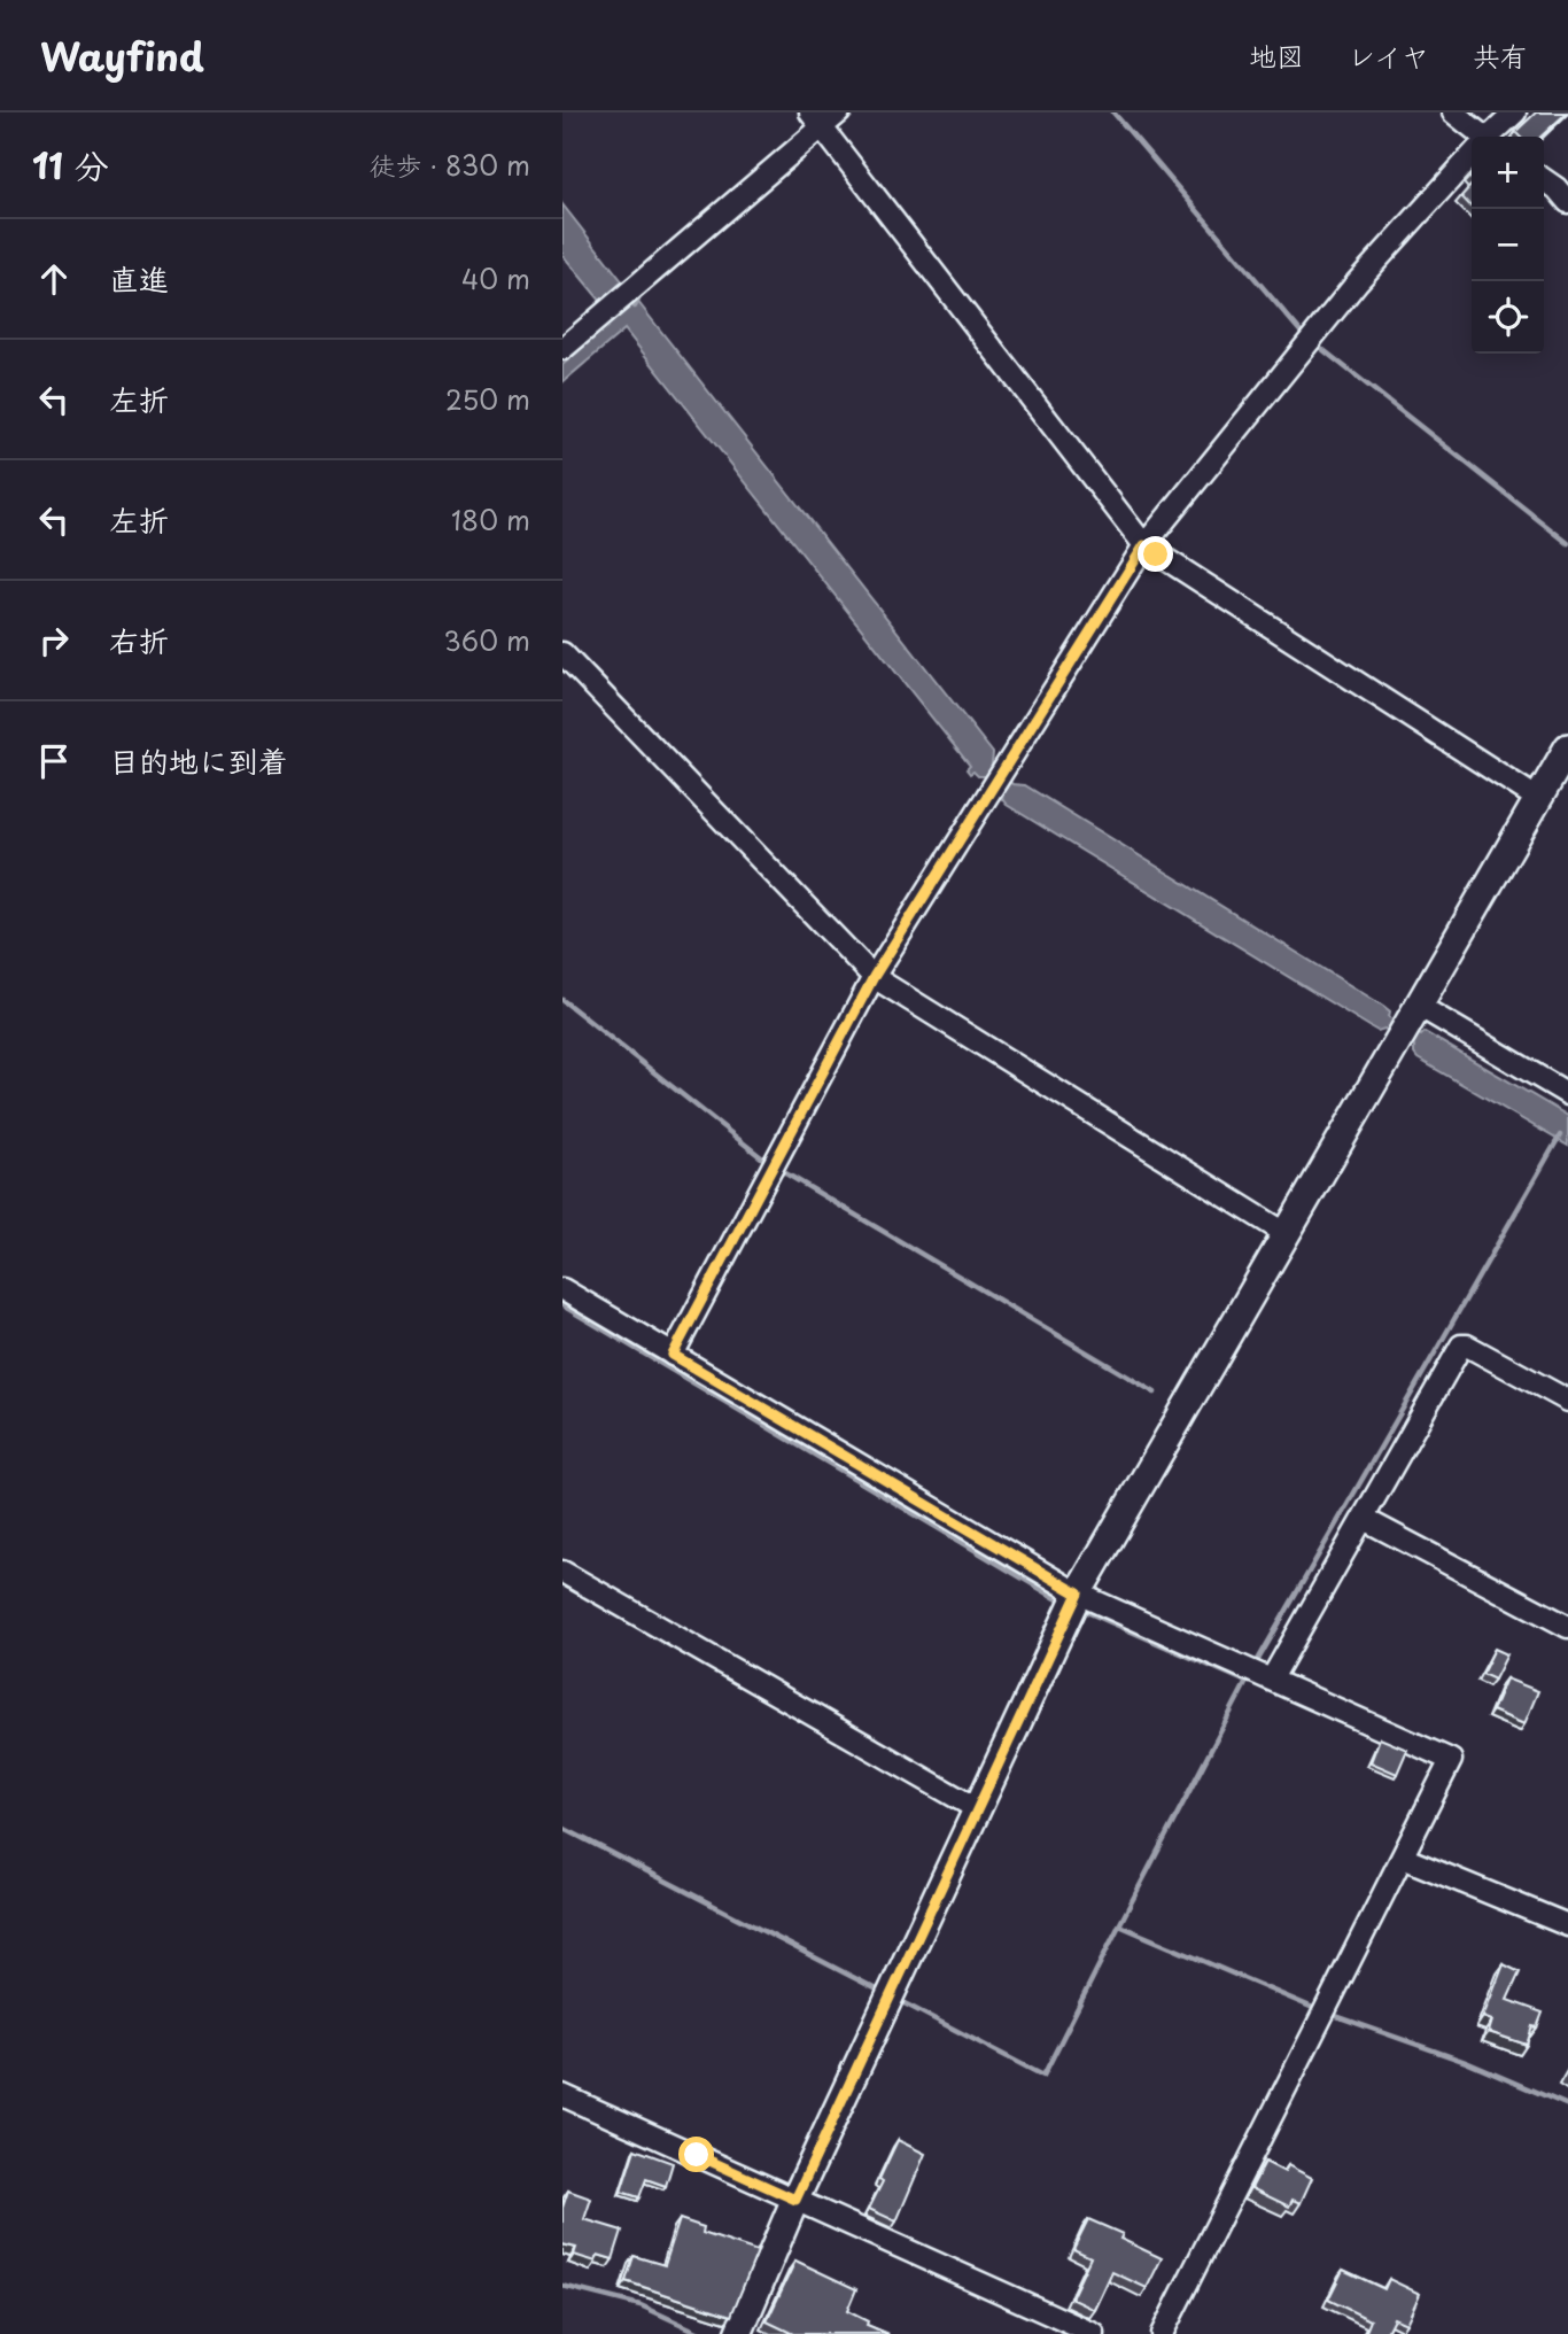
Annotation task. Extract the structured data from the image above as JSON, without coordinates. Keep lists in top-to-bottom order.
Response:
{
  "page": {
    "header": "Wayfind",
    "nav": ["地図", "レイヤ", "共有"],
    "heading": ["11 分", "徒歩 · 830 m"],
    "map_buttons": ["+", "−"],
    "list": [
      ["直進", "40 m"],
      ["左折", "250 m"],
      ["左折", "180 m"],
      ["右折", "360 m"],
      "目的地に到着"
    ]
  }
}
